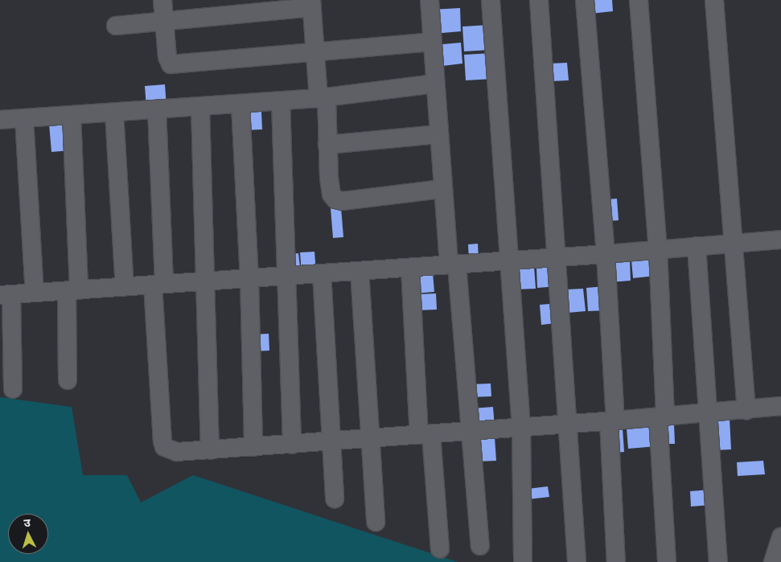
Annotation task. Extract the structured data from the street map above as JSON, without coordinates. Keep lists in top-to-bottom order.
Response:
{
  "north": "top"
}
